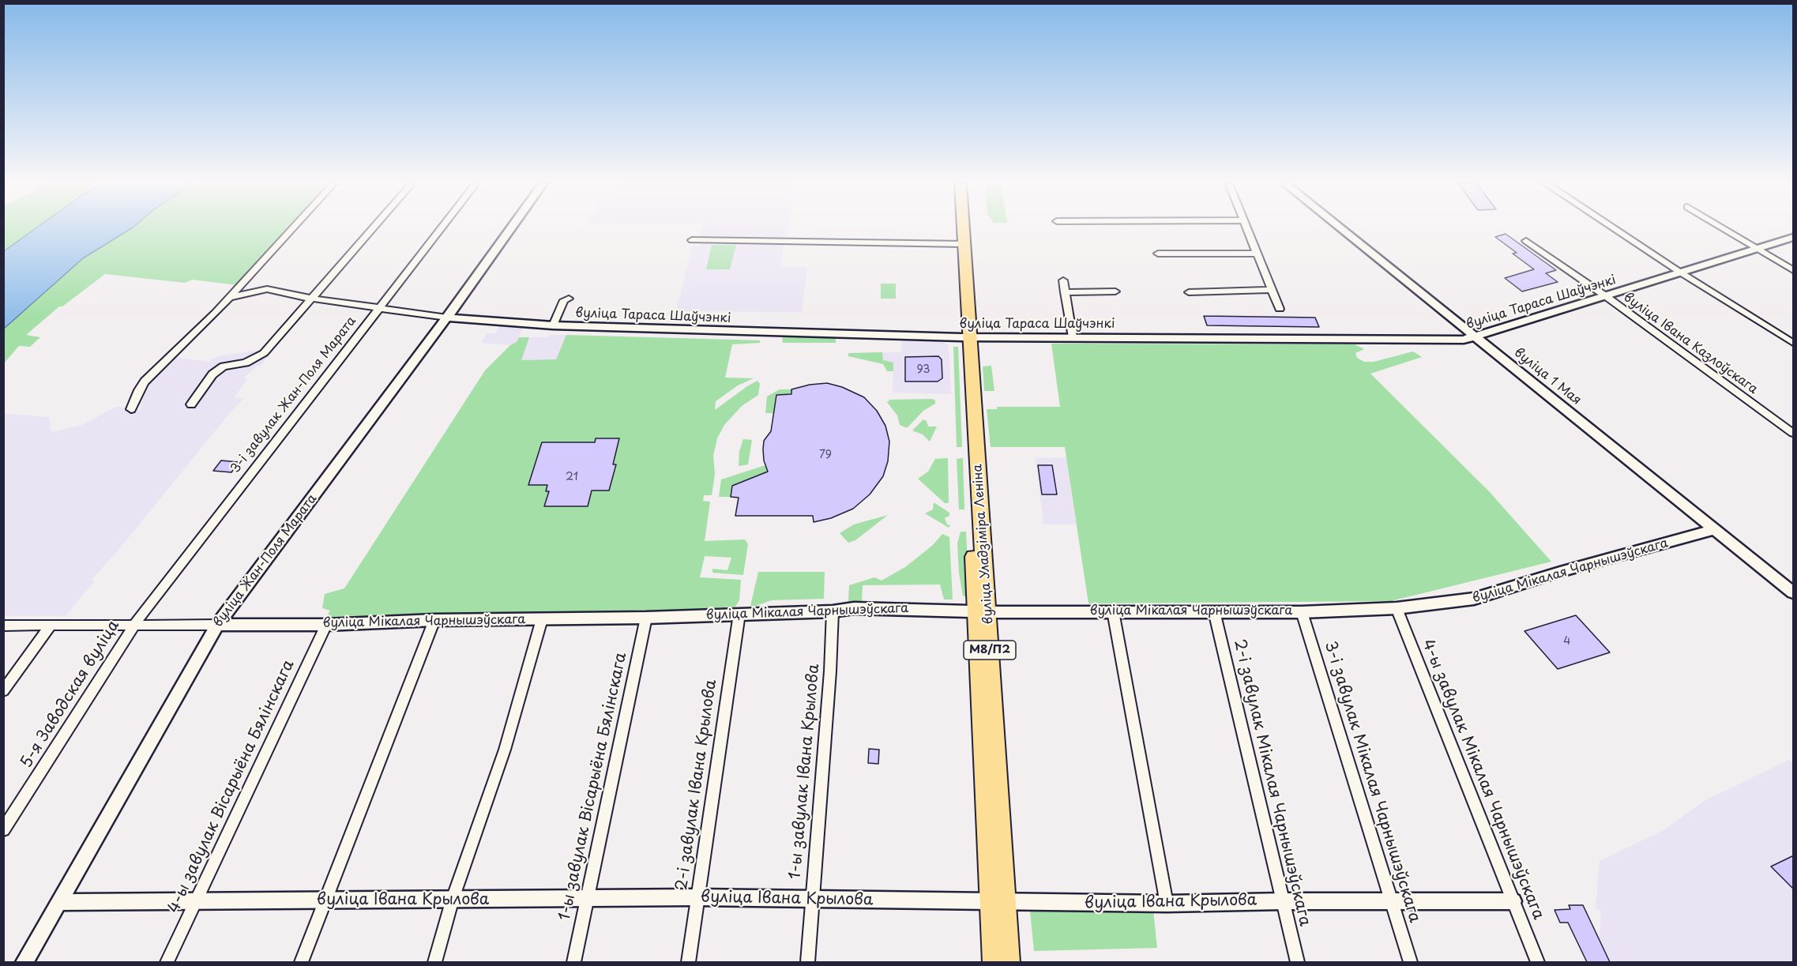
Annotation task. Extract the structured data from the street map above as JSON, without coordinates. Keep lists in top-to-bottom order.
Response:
{
  "streets": {
    "main road": ["вуліца Уладзіміра Леніна", "М8/П2"],
    "street": [
      "вуліца Тараса Шаўчэнкі",
      "вуліца Івана Казлоўскага",
      "вуліца 1 Мая",
      "3-і завулак Жан-Поля Марата",
      "вуліца Жан-Поля Марата",
      "вуліца Мікалая Чарнышэўскага",
      "5-я Заводская вуліца",
      "1-ы завулак Івана Крылова",
      "4-ы завулак Мікалая Чарнышэўскага",
      "3-і завулак Мікалая Чарнышэўскага",
      "2-і завулак Мікалая Чарнышэўскага",
      "2-і завулак Івана Крылова",
      "4-ы завулак Вісарыёна Бялінскага",
      "1-ы завулак Вісарыёна Бялінскага",
      "вуліца Івана Крылова"
    ]
  },
  "crossings": [
    ["вуліца Тараса Шаўчэнкі", "вуліца Івана Казлоўскага"],
    ["вуліца Тараса Шаўчэнкі", "вуліца 1 Мая"],
    ["вуліца Тараса Шаўчэнкі", "3-і завулак Жан-Поля Марата"],
    ["вуліца Тараса Шаўчэнкі", "вуліца Уладзіміра Леніна"],
    ["вуліца Тараса Шаўчэнкі", "вуліца Жан-Поля Марата"],
    ["вуліца 1 Мая", "вуліца Мікалая Чарнышэўскага"],
    ["3-і завулак Жан-Поля Марата", "вуліца Мікалая Чарнышэўскага"],
    ["3-і завулак Жан-Поля Марата", "5-я Заводская вуліца"],
    ["вуліца Уладзіміра Леніна", "вуліца Мікалая Чарнышэўскага"],
    ["вуліца Уладзіміра Леніна", "вуліца Івана Крылова"],
    ["вуліца Жан-Поля Марата", "вуліца Мікалая Чарнышэўскага"],
    ["вуліца Жан-Поля Марата", "вуліца Івана Крылова"],
    ["вуліца Мікалая Чарнышэўскага", "5-я Заводская вуліца"],
    ["вуліца Мікалая Чарнышэўскага", "1-ы завулак Івана Крылова"],
    ["вуліца Мікалая Чарнышэўскага", "4-ы завулак Мікалая Чарнышэўскага"],
    ["вуліца Мікалая Чарнышэўскага", "3-і завулак Мікалая Чарнышэўскага"],
    ["вуліца Мікалая Чарнышэўскага", "2-і завулак Мікалая Чарнышэўскага"],
    ["вуліца Мікалая Чарнышэўскага", "2-і завулак Івана Крылова"],
    ["вуліца Мікалая Чарнышэўскага", "4-ы завулак Вісарыёна Бялінскага"],
    ["вуліца Мікалая Чарнышэўскага", "1-ы завулак Вісарыёна Бялінскага"],
    ["1-ы завулак Івана Крылова", "вуліца Івана Крылова"],
    ["4-ы завулак Мікалая Чарнышэўскага", "вуліца Івана Крылова"],
    ["3-і завулак Мікалая Чарнышэўскага", "вуліца Івана Крылова"],
    ["2-і завулак Мікалая Чарнышэўскага", "вуліца Івана Крылова"],
    ["2-і завулак Івана Крылова", "вуліца Івана Крылова"],
    ["4-ы завулак Вісарыёна Бялінскага", "вуліца Івана Крылова"],
    ["1-ы завулак Вісарыёна Бялінскага", "вуліца Івана Крылова"]
  ],
  "house_numbers": [
    "93",
    "79",
    "21",
    "4"
  ]
}
